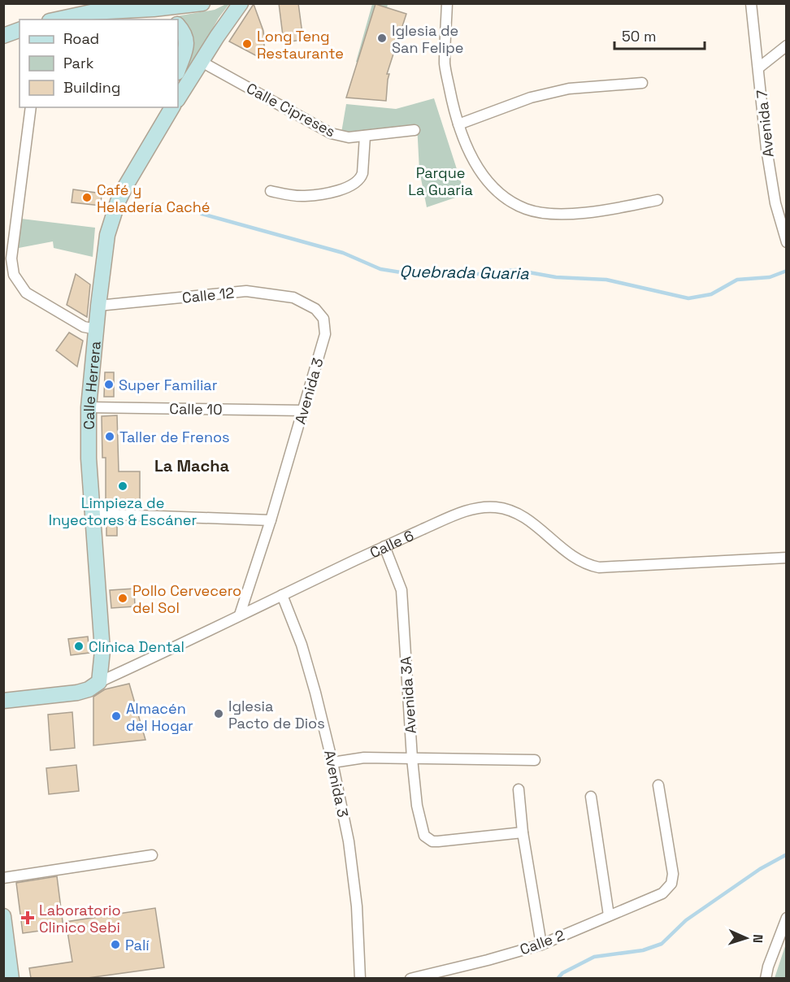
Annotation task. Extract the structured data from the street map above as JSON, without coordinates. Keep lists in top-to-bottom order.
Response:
{
  "streets": {
    "street": [
      "Calle Cipreses",
      "Avenida 7",
      "Calle 12",
      "Calle Herrera",
      "Avenida 3",
      "Calle 10",
      "Calle 6",
      "Avenida 3A",
      "Calle 2"
    ]
  },
  "crossings": [
    ["Calle 12", "Calle Herrera"],
    ["Calle 12", "Avenida 3"],
    ["Calle Herrera", "Calle 10"],
    ["Calle Herrera", "Calle 6"],
    ["Avenida 3", "Calle 10"],
    ["Avenida 3", "Calle 6"],
    ["Calle 6", "Avenida 3A"]
  ],
  "districts": ["La Macha"],
  "water": ["Quebrada Guaria"],
  "parks": ["Parque La Guaria"],
  "places": {
    "other": [
      "Iglesia de San Felipe",
      "Long Teng Restaurante",
      "Café y Heladería Caché",
      "Super Familiar",
      "Taller de Frenos",
      "Limpieza de Inyectores & Escáner",
      "Pollo Cervecero del Sol",
      "Clínica Dental",
      "Iglesia Pacto de Dios",
      "Almacén del Hogar",
      "Palí"
    ],
    "health": ["Laboratorio Clinico Sebi"]
  },
  "legend": ["Road", "Park", "Building"],
  "scale_bar": "50 m",
  "north": "right"
}
